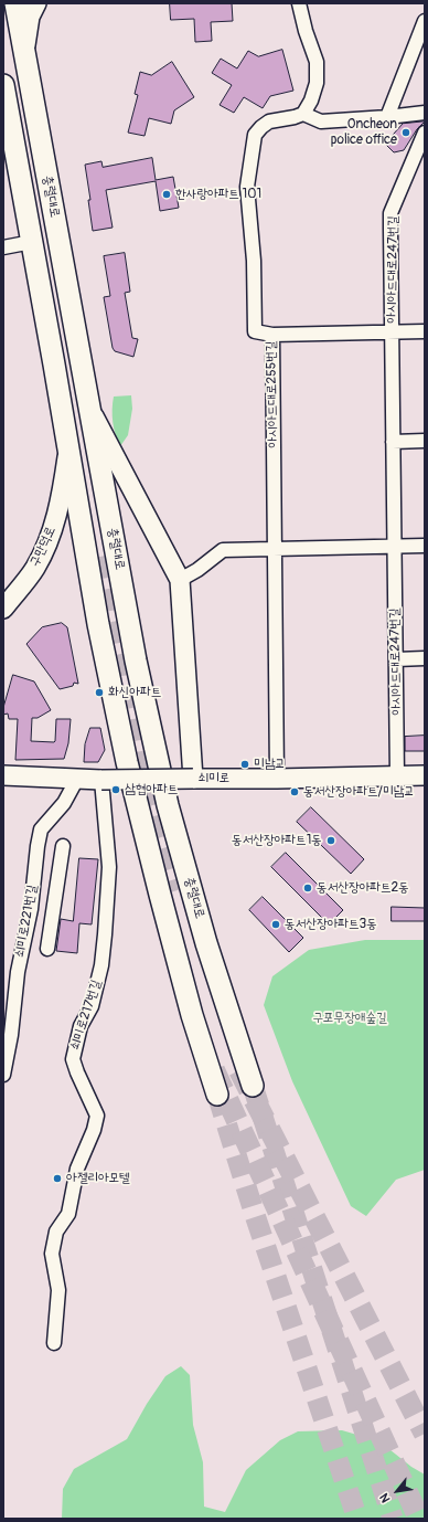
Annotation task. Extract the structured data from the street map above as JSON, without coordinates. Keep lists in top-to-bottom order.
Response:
{
  "streets": {
    "main road": ["충렬대로", "구만덕로", "쇠미로"],
    "street": [
      "아시아드대로247번길",
      "아시아드대로255번길",
      "쇠미로221번길",
      "쇠미로217번길"
    ]
  },
  "crossings": [
    ["충렬대로", "구만덕로"],
    ["아시아드대로247번길", "아시아드대로255번길"],
    ["아시아드대로247번길", "쇠미로"],
    ["아시아드대로255번길", "쇠미로"],
    ["쇠미로", "쇠미로221번길"],
    ["쇠미로", "쇠미로217번길"]
  ],
  "parks": ["구포무장애숲길"],
  "places": [
    "Oncheon police office",
    "한사랑아파트 101",
    "화신아파트",
    "미남교",
    "삼협아파트",
    "동서산장아파트/미남교",
    "동서산장아파트1동",
    "동서산장아파트2동",
    "동서산장아파트3동",
    "아젤리아모텔"
  ],
  "north": "bottom left"
}
